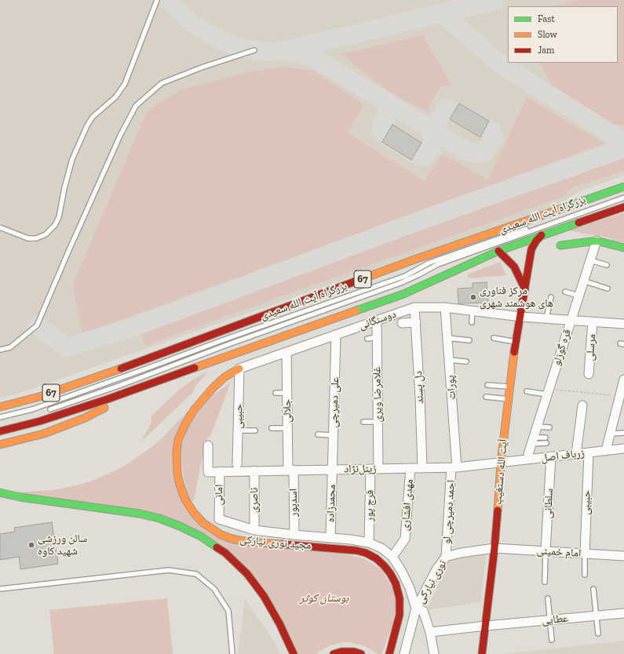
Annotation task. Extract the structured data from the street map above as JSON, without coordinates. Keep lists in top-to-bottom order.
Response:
{
  "streets": {
    "main road": [
      "بزرگراه آیت الله سعیدی",
      "67",
      "آیت الله دستغیب",
      "مجید نوری نیارکی"
    ],
    "street": [
      "دوسنگانی",
      "قره گوزلو",
      "مرسلی",
      "دل پسند",
      "پورات",
      "غلامرضا ویری",
      "علی دمیرچی",
      "جلالی",
      "حبیبی",
      "زرباف اصل",
      "زینل‌نژاد",
      "امانی",
      "ناصری",
      "اسدپور",
      "محمدزاده",
      "سلطانی",
      "مهدی افشاری",
      "فرج پور",
      "احمد دمیرچی لو",
      "امام خمینی",
      "نوری نیارکی",
      "عطایی"
    ]
  },
  "crossings": [
    ["بزرگراه آیت الله سعیدی", "آیت الله دستغیب"],
    ["دوسنگانی", "قره گوزلو"],
    ["دوسنگانی", "مرسلی"],
    ["دوسنگانی", "دل پسند"],
    ["دوسنگانی", "پورات"],
    ["دوسنگانی", "غلامرضا ویری"],
    ["دوسنگانی", "علی دمیرچی"],
    ["دوسنگانی", "جلالی"],
    ["دوسنگانی", "حبیبی"],
    ["دوسنگانی", "آیت الله دستغیب"],
    ["دوسنگانی", "مجید نوری نیارکی"],
    ["دل پسند", "زینل‌نژاد"],
    ["پورات", "زینل‌نژاد"],
    ["پورات", "احمد دمیرچی لو"],
    ["غلامرضا ویری", "زینل‌نژاد"],
    ["غلامرضا ویری", "فرج پور"],
    ["علی دمیرچی", "زینل‌نژاد"],
    ["علی دمیرچی", "محمدزاده"],
    ["جلالی", "زینل‌نژاد"],
    ["جلالی", "اسدپور"],
    ["حبیبی", "زرباف اصل"],
    ["حبیبی", "مجید نوری نیارکی"],
    ["حبیبی", "امام خمینی"],
    ["زرباف اصل", "زینل‌نژاد"],
    ["زرباف اصل", "آیت الله دستغیب"],
    ["زرباف اصل", "سلطانی"],
    ["زینل‌نژاد", "آیت الله دستغیب"],
    ["زینل‌نژاد", "امانی"],
    ["زینل‌نژاد", "ناصری"],
    ["زینل‌نژاد", "اسدپور"],
    ["زینل‌نژاد", "محمدزاده"],
    ["زینل‌نژاد", "مهدی افشاری"],
    ["زینل‌نژاد", "فرج پور"],
    ["زینل‌نژاد", "احمد دمیرچی لو"],
    ["آیت الله دستغیب", "امام خمینی"],
    ["آیت الله دستغیب", "نوری نیارکی"],
    ["آیت الله دستغیب", "عطایی"],
    ["امانی", "ناصری"],
    ["سلطانی", "امام خمینی"],
    ["احمد دمیرچی لو", "نوری نیارکی"],
    ["امام خمینی", "نوری نیارکی"]
  ],
  "parks": ["بوستان کوثر"],
  "places": ["مرکز فناوری های هوشمند شهری", "سالن ورزشی شهید کاوه"],
  "legend": ["Fast", "Slow", "Jam"]
}
